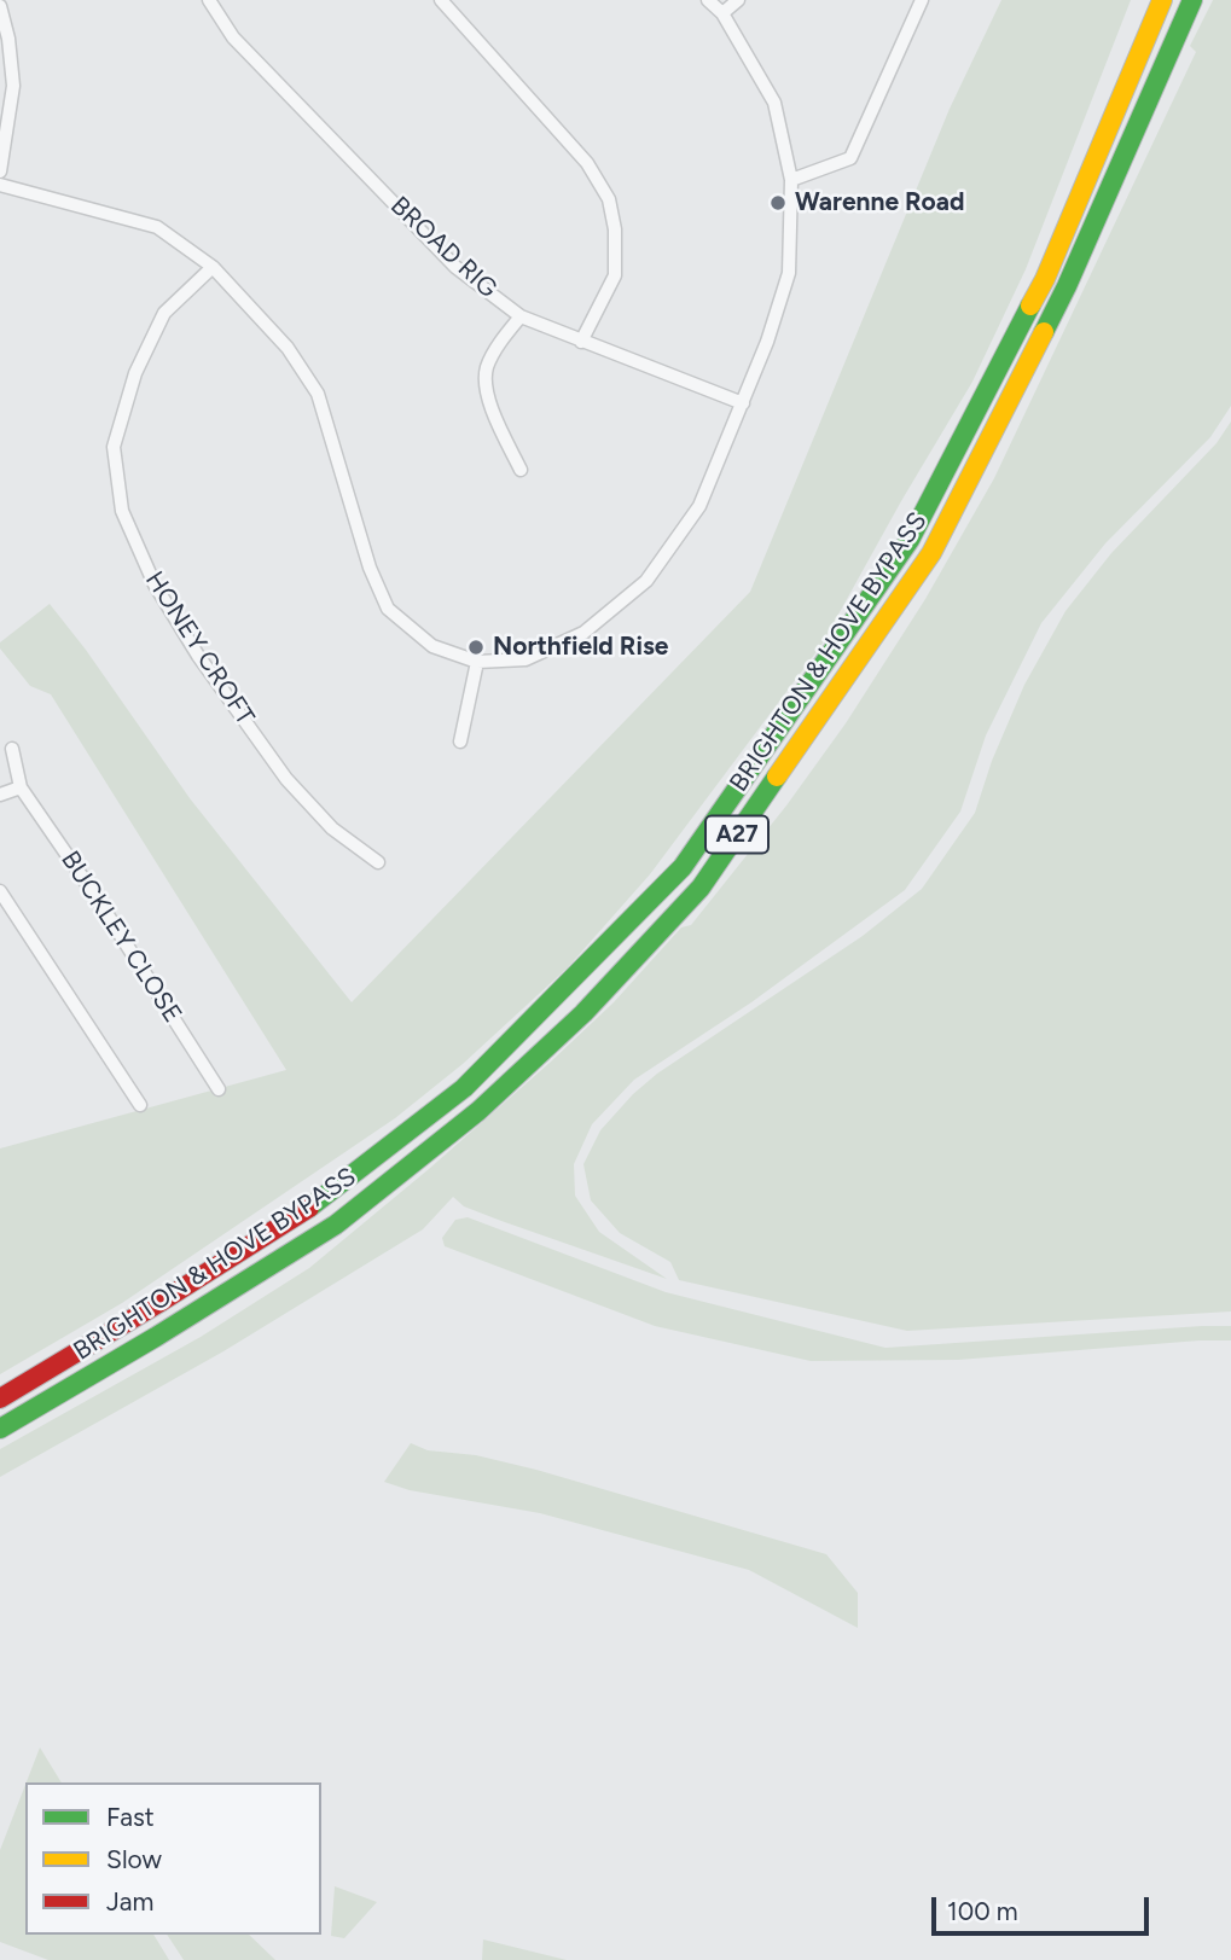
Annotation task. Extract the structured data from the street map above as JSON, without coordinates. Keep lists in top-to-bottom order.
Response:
{
  "streets": {
    "highway": ["BRIGHTON & HOVE BYPASS", "A27"],
    "street": ["BROAD RIG", "HONEY CROFT", "BUCKLEY CLOSE"]
  },
  "places": ["Warenne Road", "Northfield Rise"],
  "legend": ["Fast", "Slow", "Jam"],
  "scale_bar": "100 m"
}
